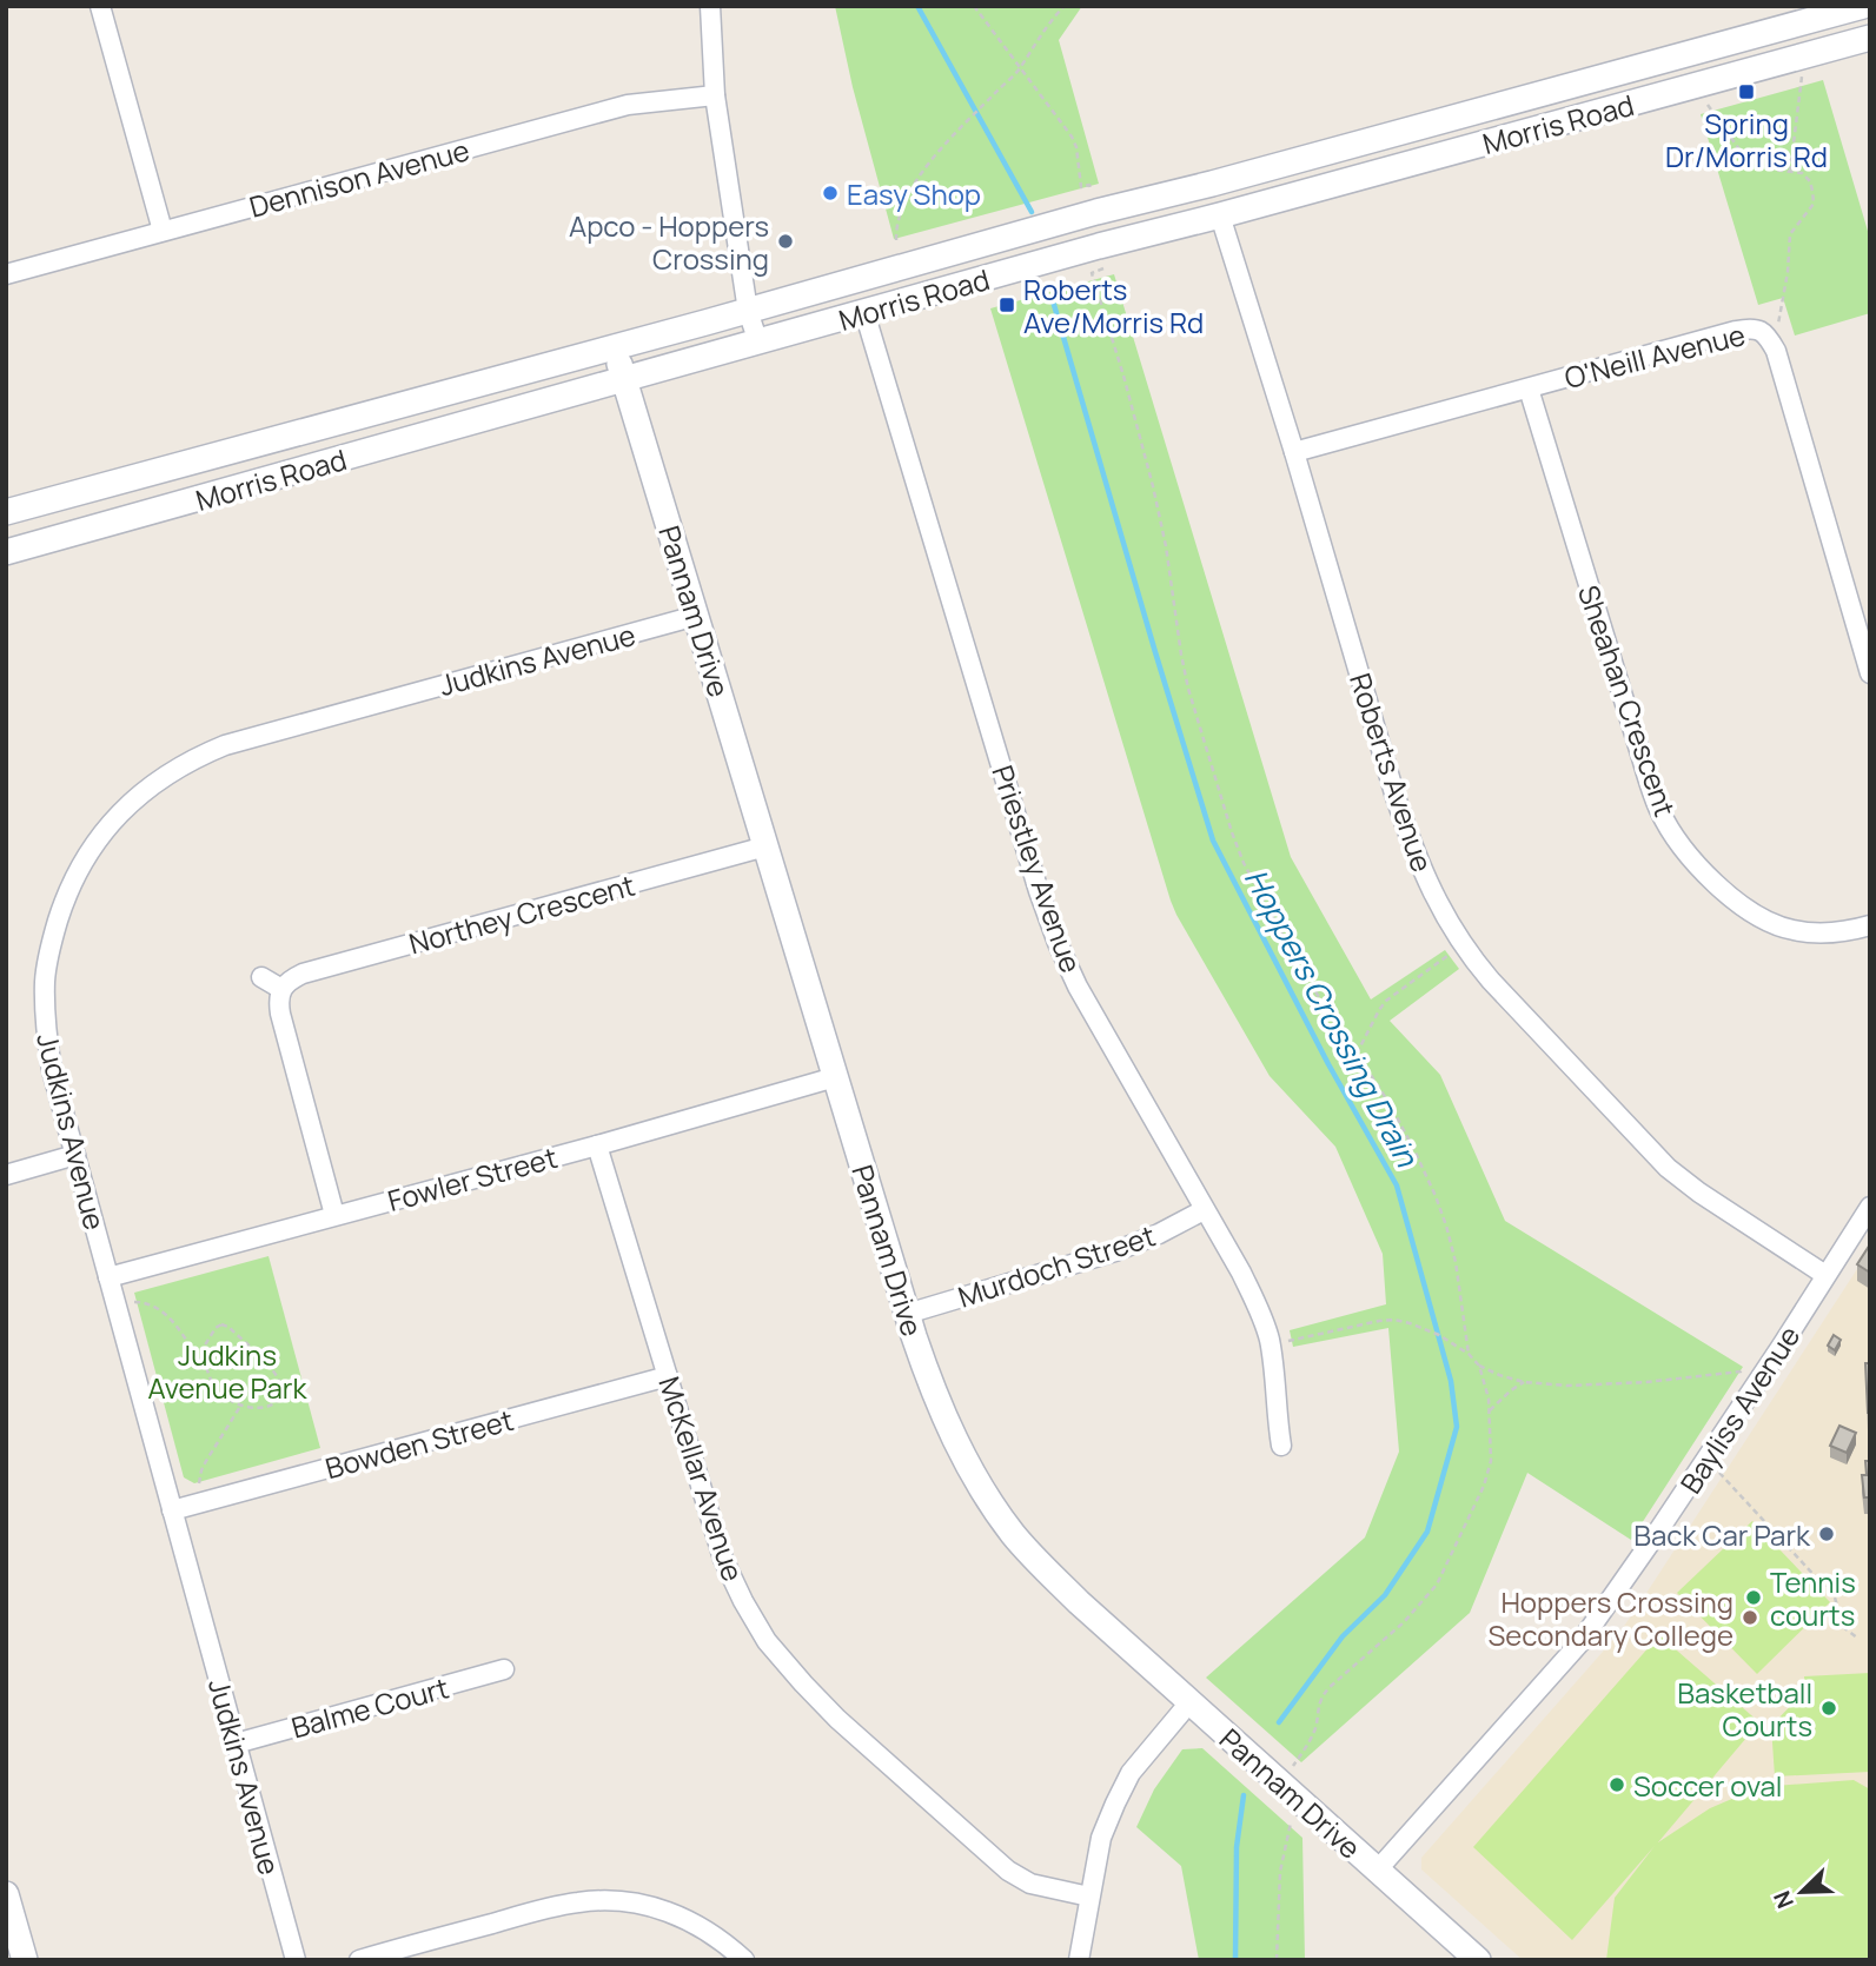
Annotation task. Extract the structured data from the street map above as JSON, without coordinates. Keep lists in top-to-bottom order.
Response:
{
  "streets": {
    "street": [
      "Morris Road",
      "Dennison Avenue",
      "O'Neill Avenue",
      "Pannam Drive",
      "Judkins Avenue",
      "Sheahan Crescent",
      "Roberts Avenue",
      "Priestley Avenue",
      "Northey Crescent",
      "Fowler Street",
      "Murdoch Street",
      "Bayliss Avenue",
      "Bowden Street",
      "McKellar Avenue",
      "Balme Court"
    ]
  },
  "crossings": [
    ["Morris Road", "Pannam Drive"],
    ["Morris Road", "Roberts Avenue"],
    ["Morris Road", "Priestley Avenue"],
    ["O'Neill Avenue", "Sheahan Crescent"],
    ["O'Neill Avenue", "Roberts Avenue"],
    ["Pannam Drive", "Judkins Avenue"],
    ["Pannam Drive", "Northey Crescent"],
    ["Pannam Drive", "Fowler Street"],
    ["Pannam Drive", "Murdoch Street"],
    ["Pannam Drive", "Bayliss Avenue"],
    ["Judkins Avenue", "Fowler Street"],
    ["Judkins Avenue", "Bowden Street"],
    ["Judkins Avenue", "Balme Court"],
    ["Roberts Avenue", "Bayliss Avenue"],
    ["Priestley Avenue", "Murdoch Street"],
    ["Fowler Street", "McKellar Avenue"],
    ["Bowden Street", "McKellar Avenue"]
  ],
  "water": ["Hoppers Crossing Drain"],
  "parks": ["Judkins Avenue Park"],
  "places": {
    "transit": ["Spring Dr/Morris Rd", "Roberts Ave/Morris Rd"],
    "other": [
      "Easy Shop",
      "Apco - Hoppers Crossing",
      "Back Car Park",
      "Tennis courts",
      "Hoppers Crossing Secondary College",
      "Basketball Courts",
      "Soccer oval"
    ]
  },
  "north": "bottom left"
}
